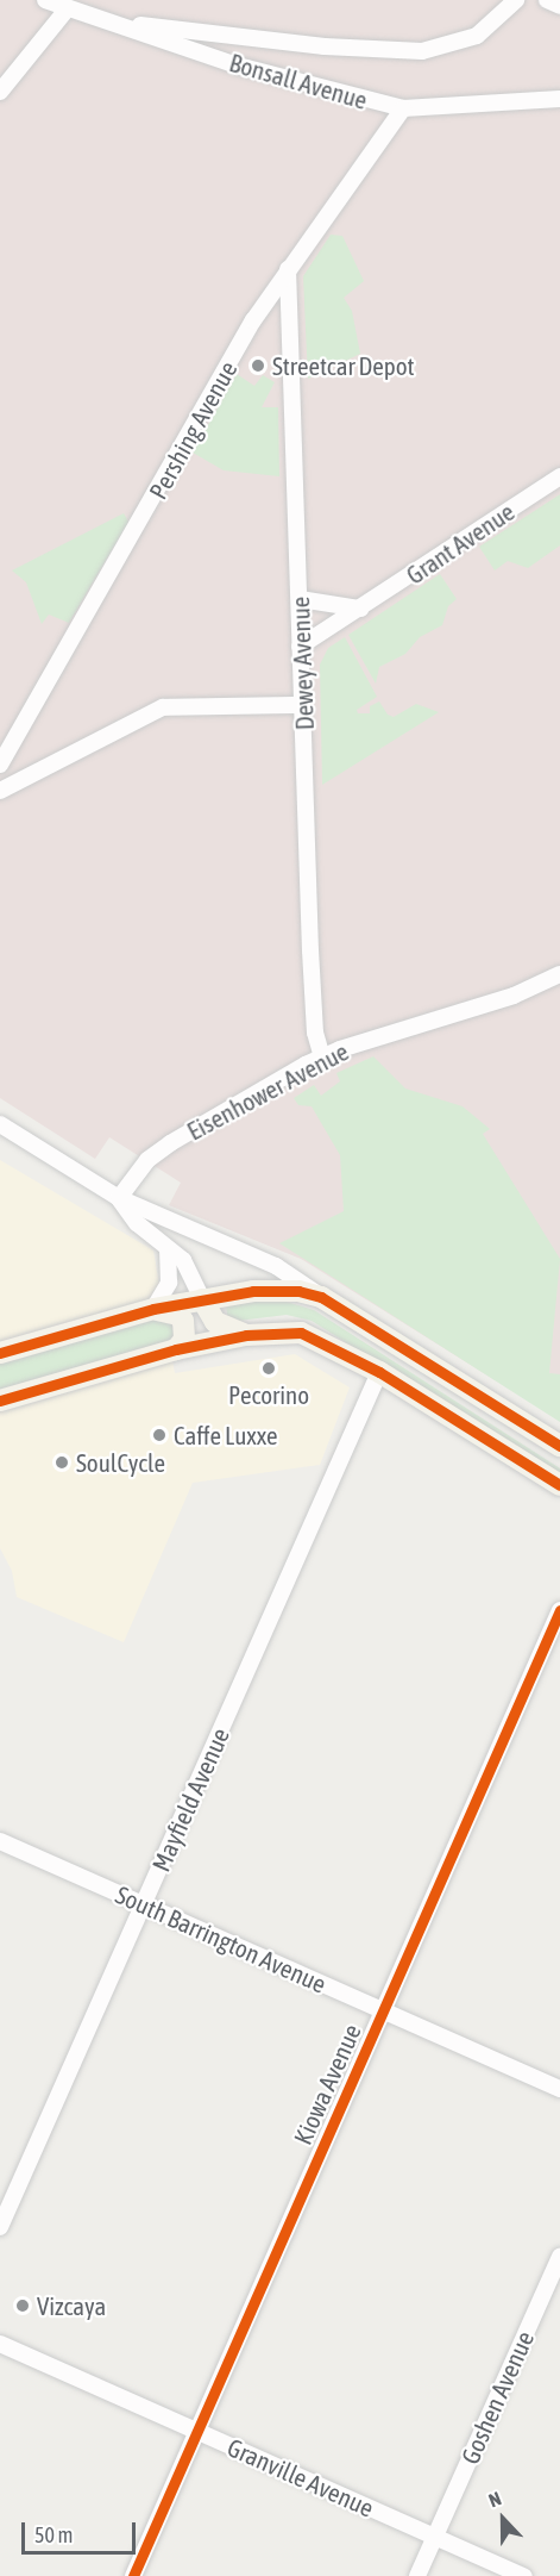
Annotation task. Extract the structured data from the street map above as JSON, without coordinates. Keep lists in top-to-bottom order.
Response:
{
  "streets": {
    "street": [
      "Bonsall Avenue",
      "Pershing Avenue",
      "Grant Avenue",
      "Dewey Avenue",
      "Eisenhower Avenue",
      "Mayfield Avenue",
      "South Barrington Avenue",
      "Kiowa Avenue",
      "Goshen Avenue",
      "Granville Avenue"
    ]
  },
  "crossings": [
    ["Bonsall Avenue", "Pershing Avenue"],
    ["Pershing Avenue", "Dewey Avenue"],
    ["Grant Avenue", "Dewey Avenue"],
    ["Dewey Avenue", "Eisenhower Avenue"],
    ["Mayfield Avenue", "South Barrington Avenue"],
    ["South Barrington Avenue", "Kiowa Avenue"],
    ["Kiowa Avenue", "Granville Avenue"],
    ["Goshen Avenue", "Granville Avenue"]
  ],
  "places": [
    "Streetcar Depot",
    "Pecorino",
    "Caffe Luxxe",
    "SoulCycle",
    "Vizcaya"
  ],
  "scale_bar": "50 m",
  "north": "top"
}
